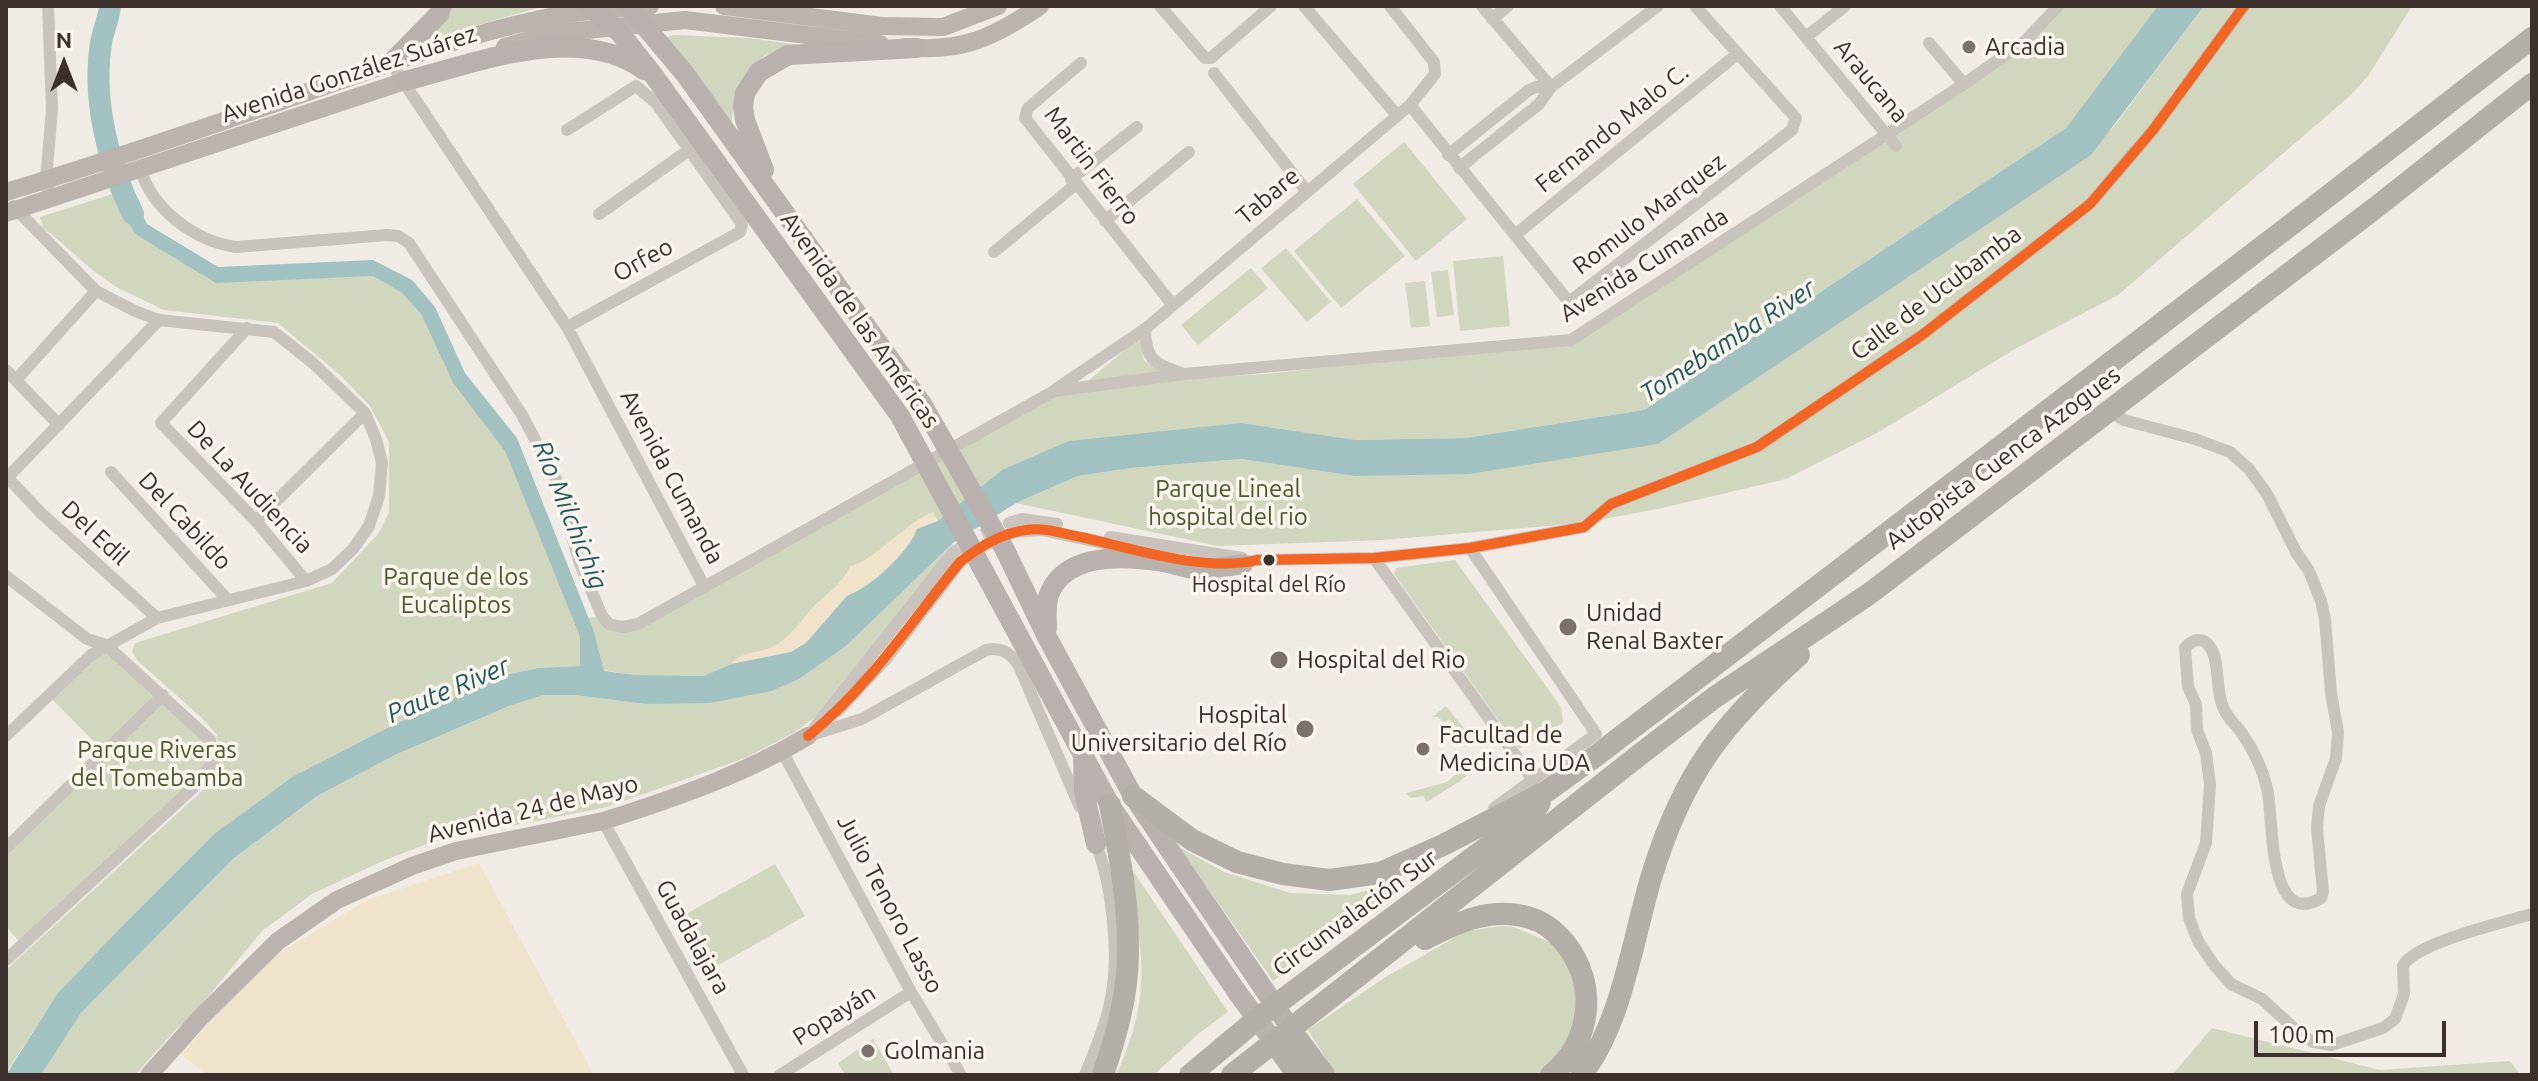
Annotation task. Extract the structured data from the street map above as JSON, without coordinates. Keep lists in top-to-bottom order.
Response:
{
  "streets": {
    "highway": ["Autopista Cuenca Azogues", "Circunvalación Sur"],
    "main road": ["Avenida González Suárez", "Avenida de las Américas", "Avenida 24 de Mayo"],
    "street": [
      "Araucana",
      "Fernando Malo C.",
      "Martin Fierro",
      "Tabare",
      "Romulo Marquez",
      "Orfeo",
      "Avenida Cumanda",
      "Calle de Ucubamba",
      "De La Audiencia",
      "Del Cabildo",
      "Del Edil",
      "Julio Tenoro Lasso",
      "Guadalajara",
      "Popayán"
    ]
  },
  "crossings": [
    ["Avenida González Suárez", "Avenida Cumanda"],
    ["Avenida González Suárez", "Avenida de las Américas"],
    ["Araucana", "Avenida Cumanda"],
    ["Fernando Malo C.", "Romulo Marquez"],
    ["Martin Fierro", "Tabare"],
    ["Tabare", "Romulo Marquez"],
    ["Tabare", "Avenida Cumanda"],
    ["Orfeo", "Avenida Cumanda"],
    ["Avenida de las Américas", "Avenida 24 de Mayo"],
    ["Autopista Cuenca Azogues", "Circunvalación Sur"],
    ["Avenida 24 de Mayo", "Julio Tenoro Lasso"],
    ["Avenida 24 de Mayo", "Guadalajara"],
    ["Julio Tenoro Lasso", "Popayán"]
  ],
  "water": ["Tomebamba River", "Río Milchichig", "Paute River"],
  "parks": ["Parque Lineal hospital del rio", "Parque de los Eucaliptos", "Parque Riveras del Tomebamba"],
  "places": [
    "Arcadia",
    "Hospital del Río",
    "Unidad Renal Baxter",
    "Hospital del Rio",
    "Hospital Universitario del Río",
    "Facultad de Medicina UDA",
    "Golmania"
  ],
  "scale_bar": "100 m",
  "north": "top"
}
